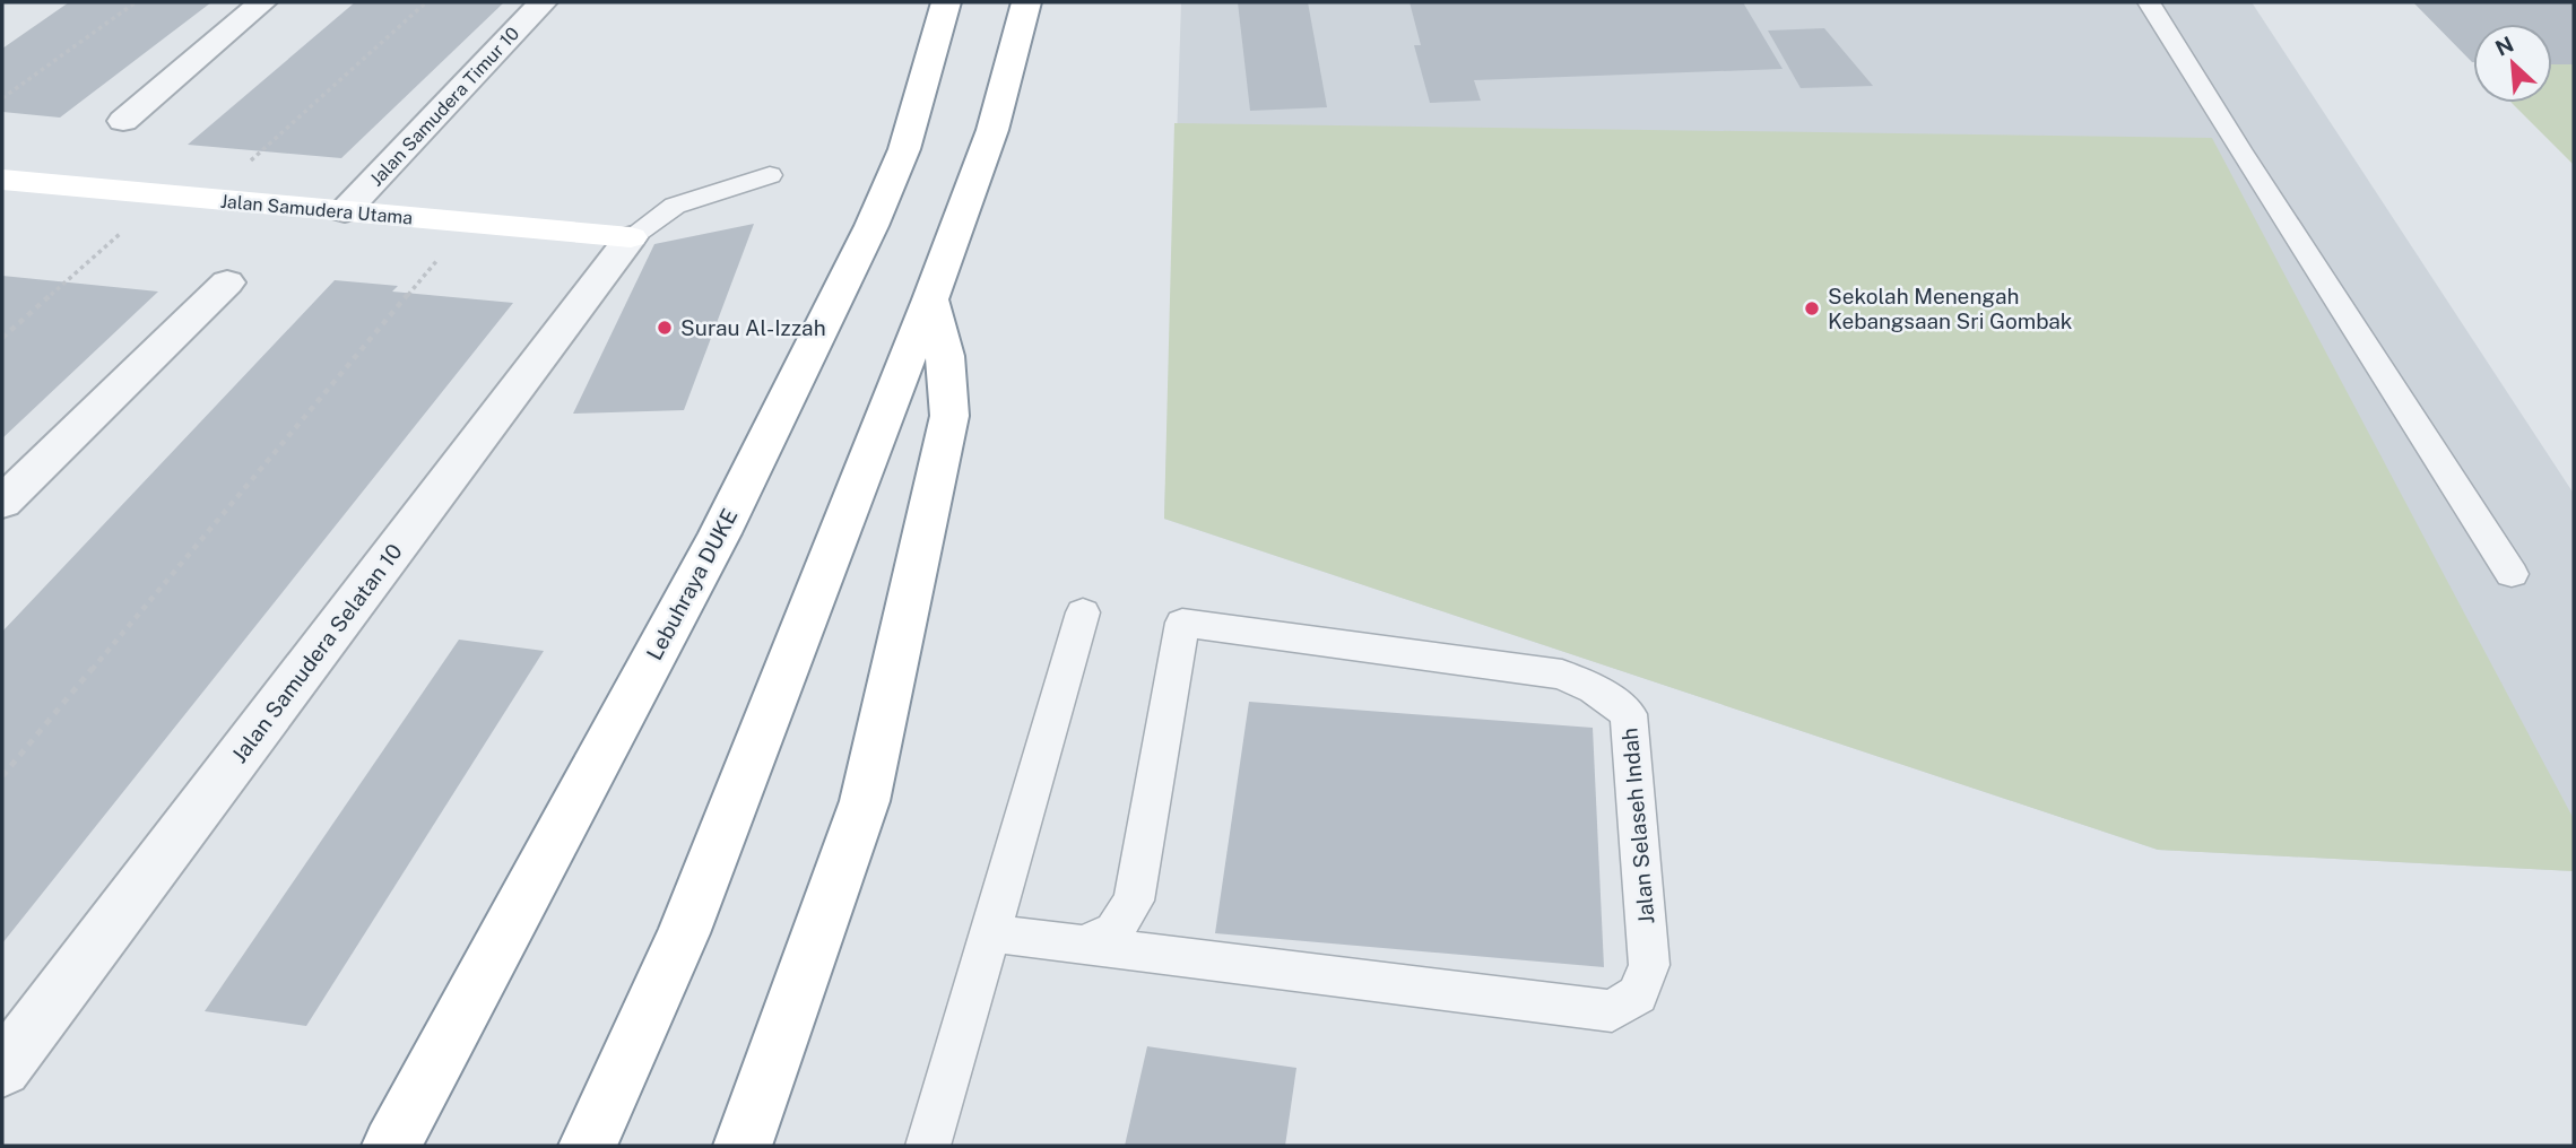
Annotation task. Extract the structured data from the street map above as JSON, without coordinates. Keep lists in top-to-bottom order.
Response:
{
  "streets": {
    "main road": ["Jalan Samudera Utama", "Lebuhraya DUKE"],
    "street": ["Jalan Samudera Timur 10", "Jalan Samudera Selatan 10"],
    "lane": ["Jalan Selaseh Indah"]
  },
  "crossings": [
    ["Jalan Samudera Timur 10", "Jalan Samudera Utama"],
    ["Jalan Samudera Utama", "Jalan Samudera Selatan 10"]
  ],
  "places": ["Sekolah Menengah Kebangsaan Sri Gombak", "Surau Al-Izzah"],
  "north": "top left"
}
